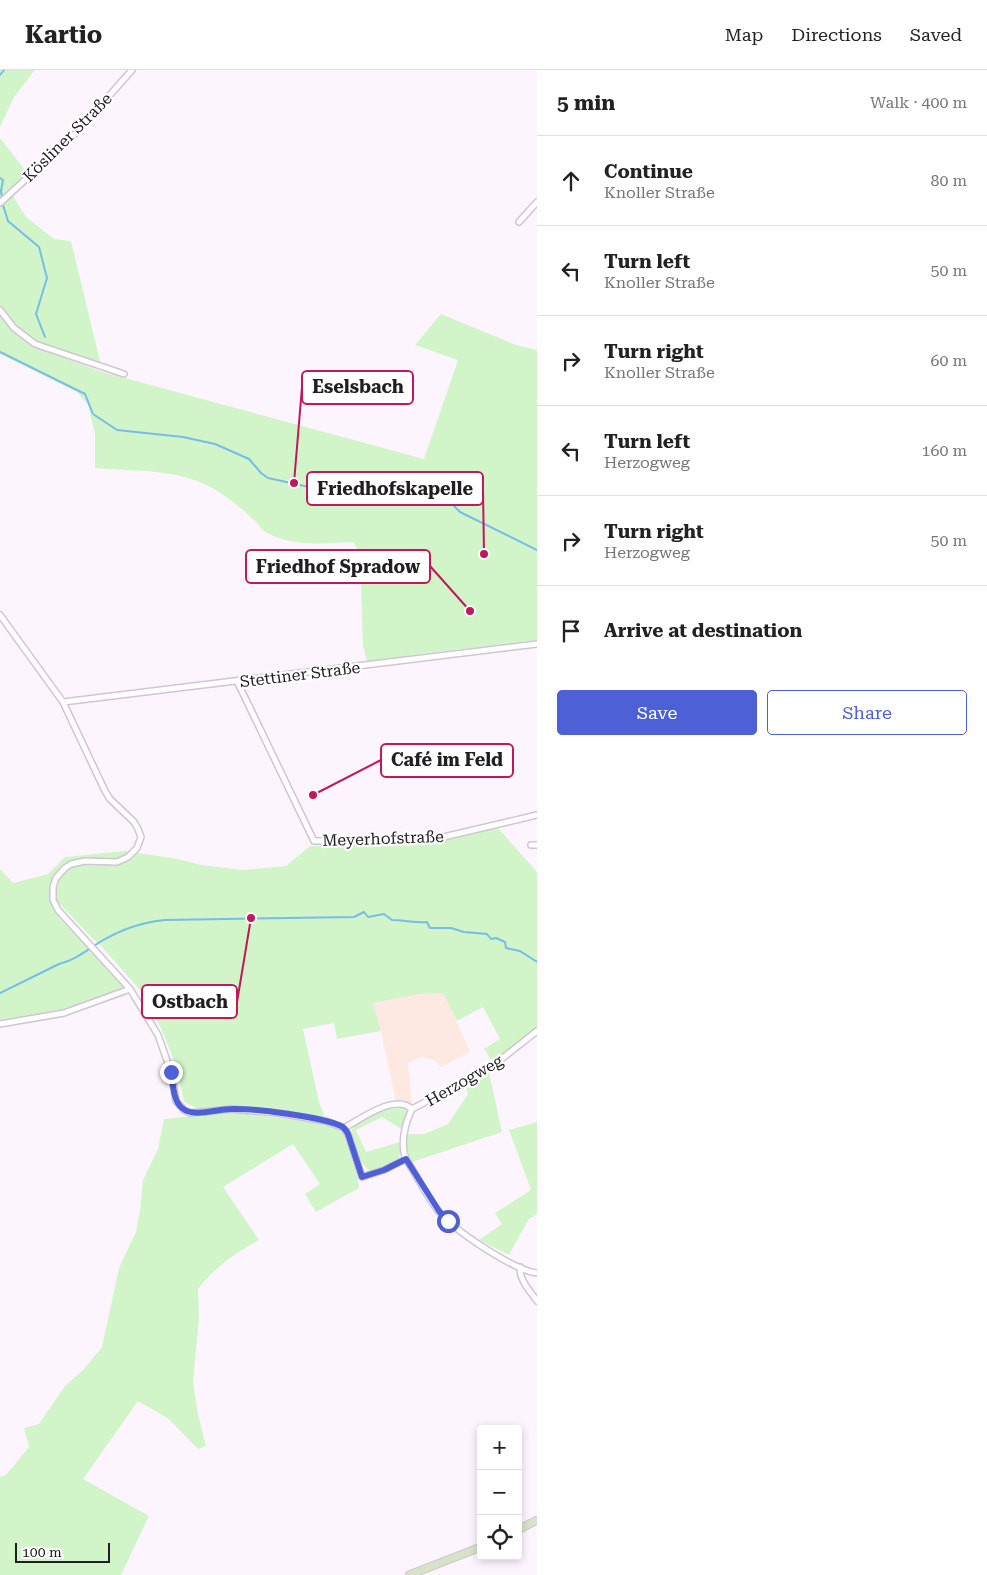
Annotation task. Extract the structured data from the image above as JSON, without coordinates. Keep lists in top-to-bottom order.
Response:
{
  "streets": {
    "street": [
      "Kösliner Straße",
      "Stettiner Straße",
      "Meyerhofstraße",
      "Herzogweg"
    ]
  },
  "crossings": [
    ["Stettiner Straße", "Meyerhofstraße"]
  ],
  "places": [
    "Eselsbach",
    "Friedhofskapelle",
    "Friedhof Spradow",
    "Café im Feld",
    "Ostbach"
  ],
  "scale_bar": "100 m",
  "page": {
    "header": "Kartio",
    "nav": ["Map", "Directions", "Saved"],
    "heading": ["5 min", "Walk · 400 m"],
    "list": [
      ["Continue", "Knoller Straße", "80 m"],
      ["Turn left", "Knoller Straße", "50 m"],
      ["Turn right", "Knoller Straße", "60 m"],
      ["Turn left", "Herzogweg", "160 m"],
      ["Turn right", "Herzogweg", "50 m"],
      "Arrive at destination"
    ],
    "buttons": ["Save", "Share"],
    "map_buttons": ["+", "−"],
    "scale": "100 m"
  }
}
